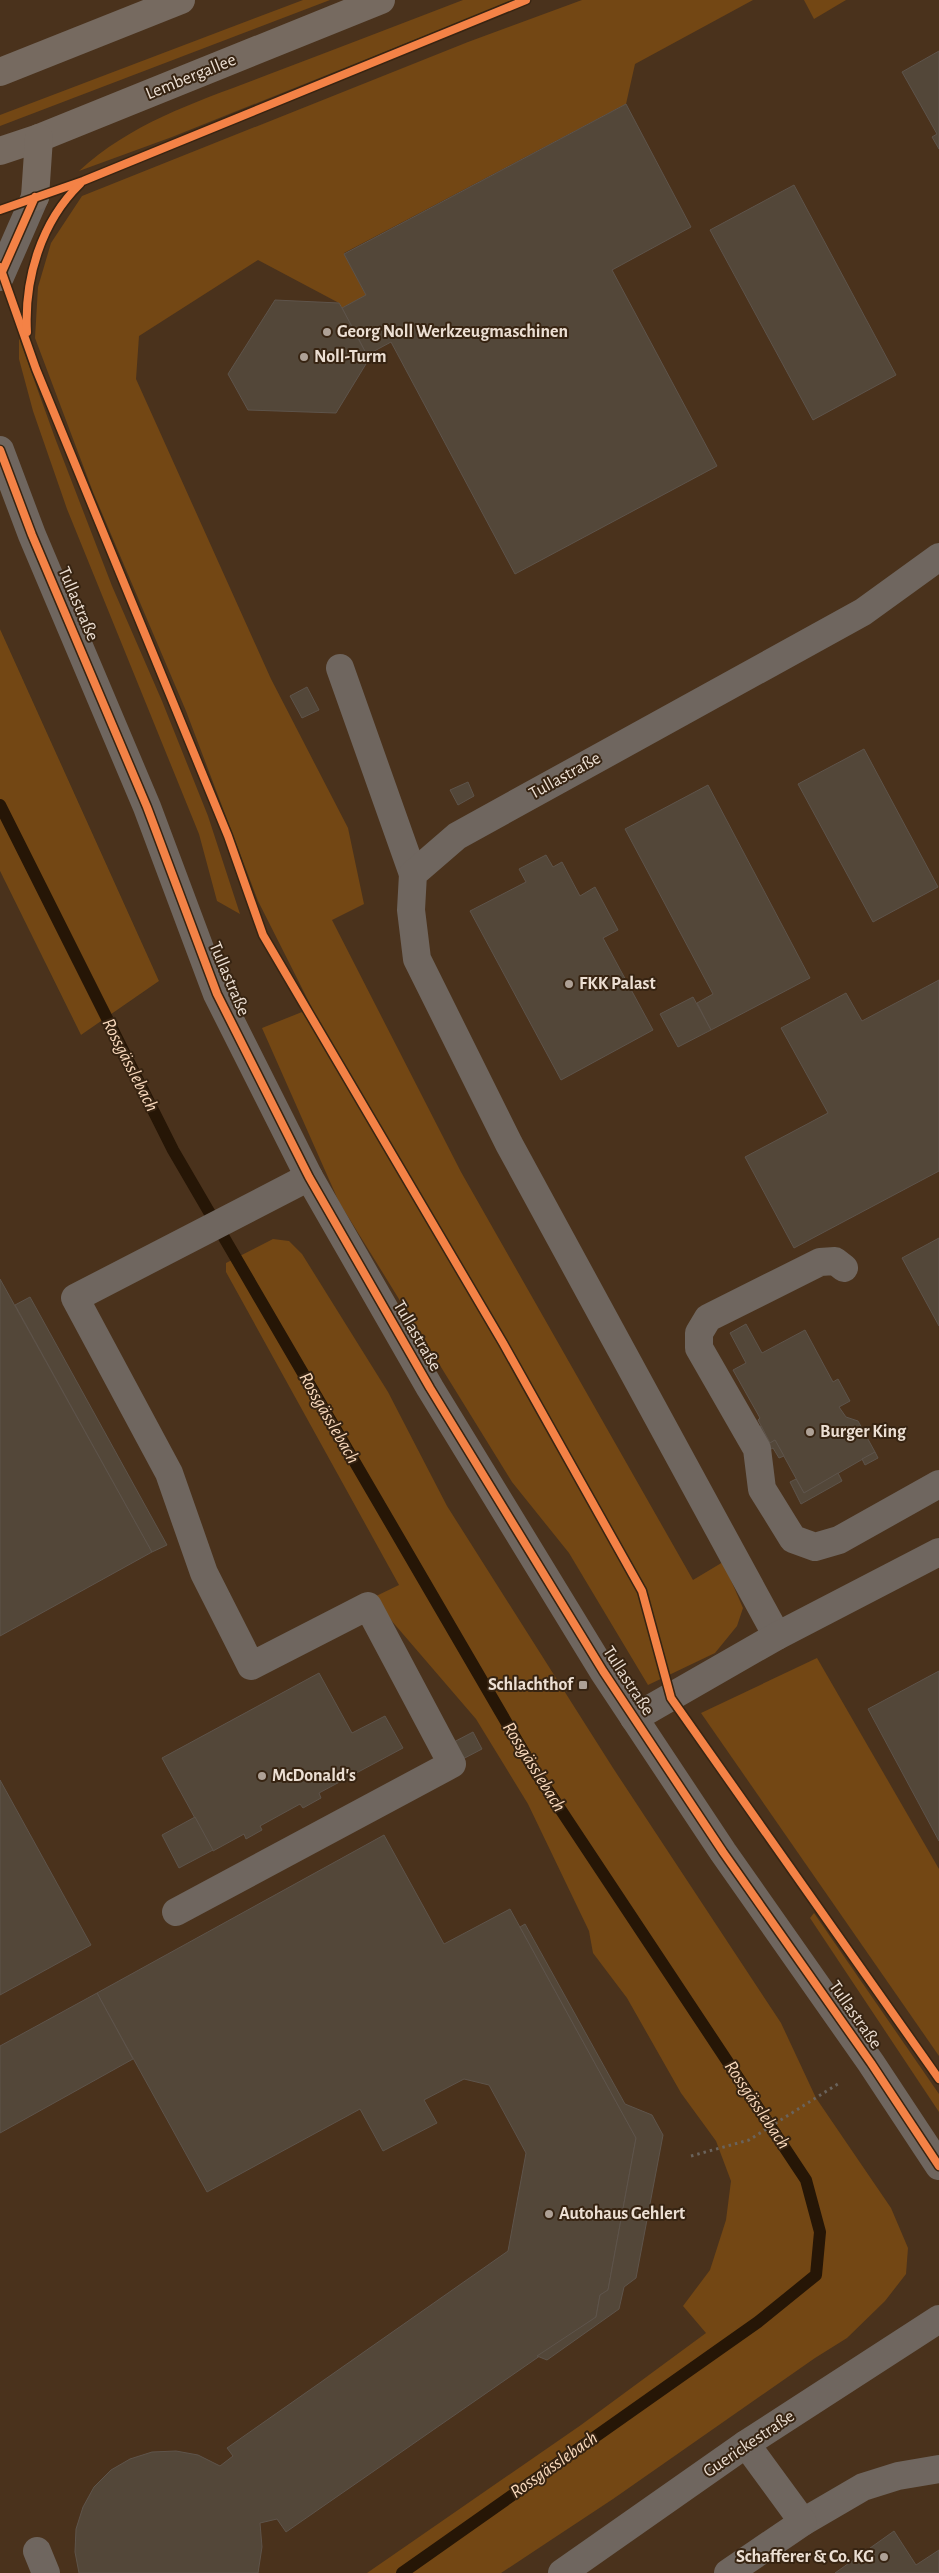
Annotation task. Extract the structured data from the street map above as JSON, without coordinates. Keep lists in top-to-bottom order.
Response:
{
  "streets": {
    "main road": ["Lembergallee"],
    "street": ["Tullastraße", "Guerickestraße"]
  },
  "water": ["Rossgässlebach"],
  "places": {
    "other": [
      "Georg Noll Werkzeugmaschinen",
      "Noll-Turm",
      "FKK Palast",
      "Burger King",
      "McDonald's",
      "Autohaus Gehlert",
      "Schafferer & Co. KG"
    ],
    "transit": ["Schlachthof"]
  }
}
